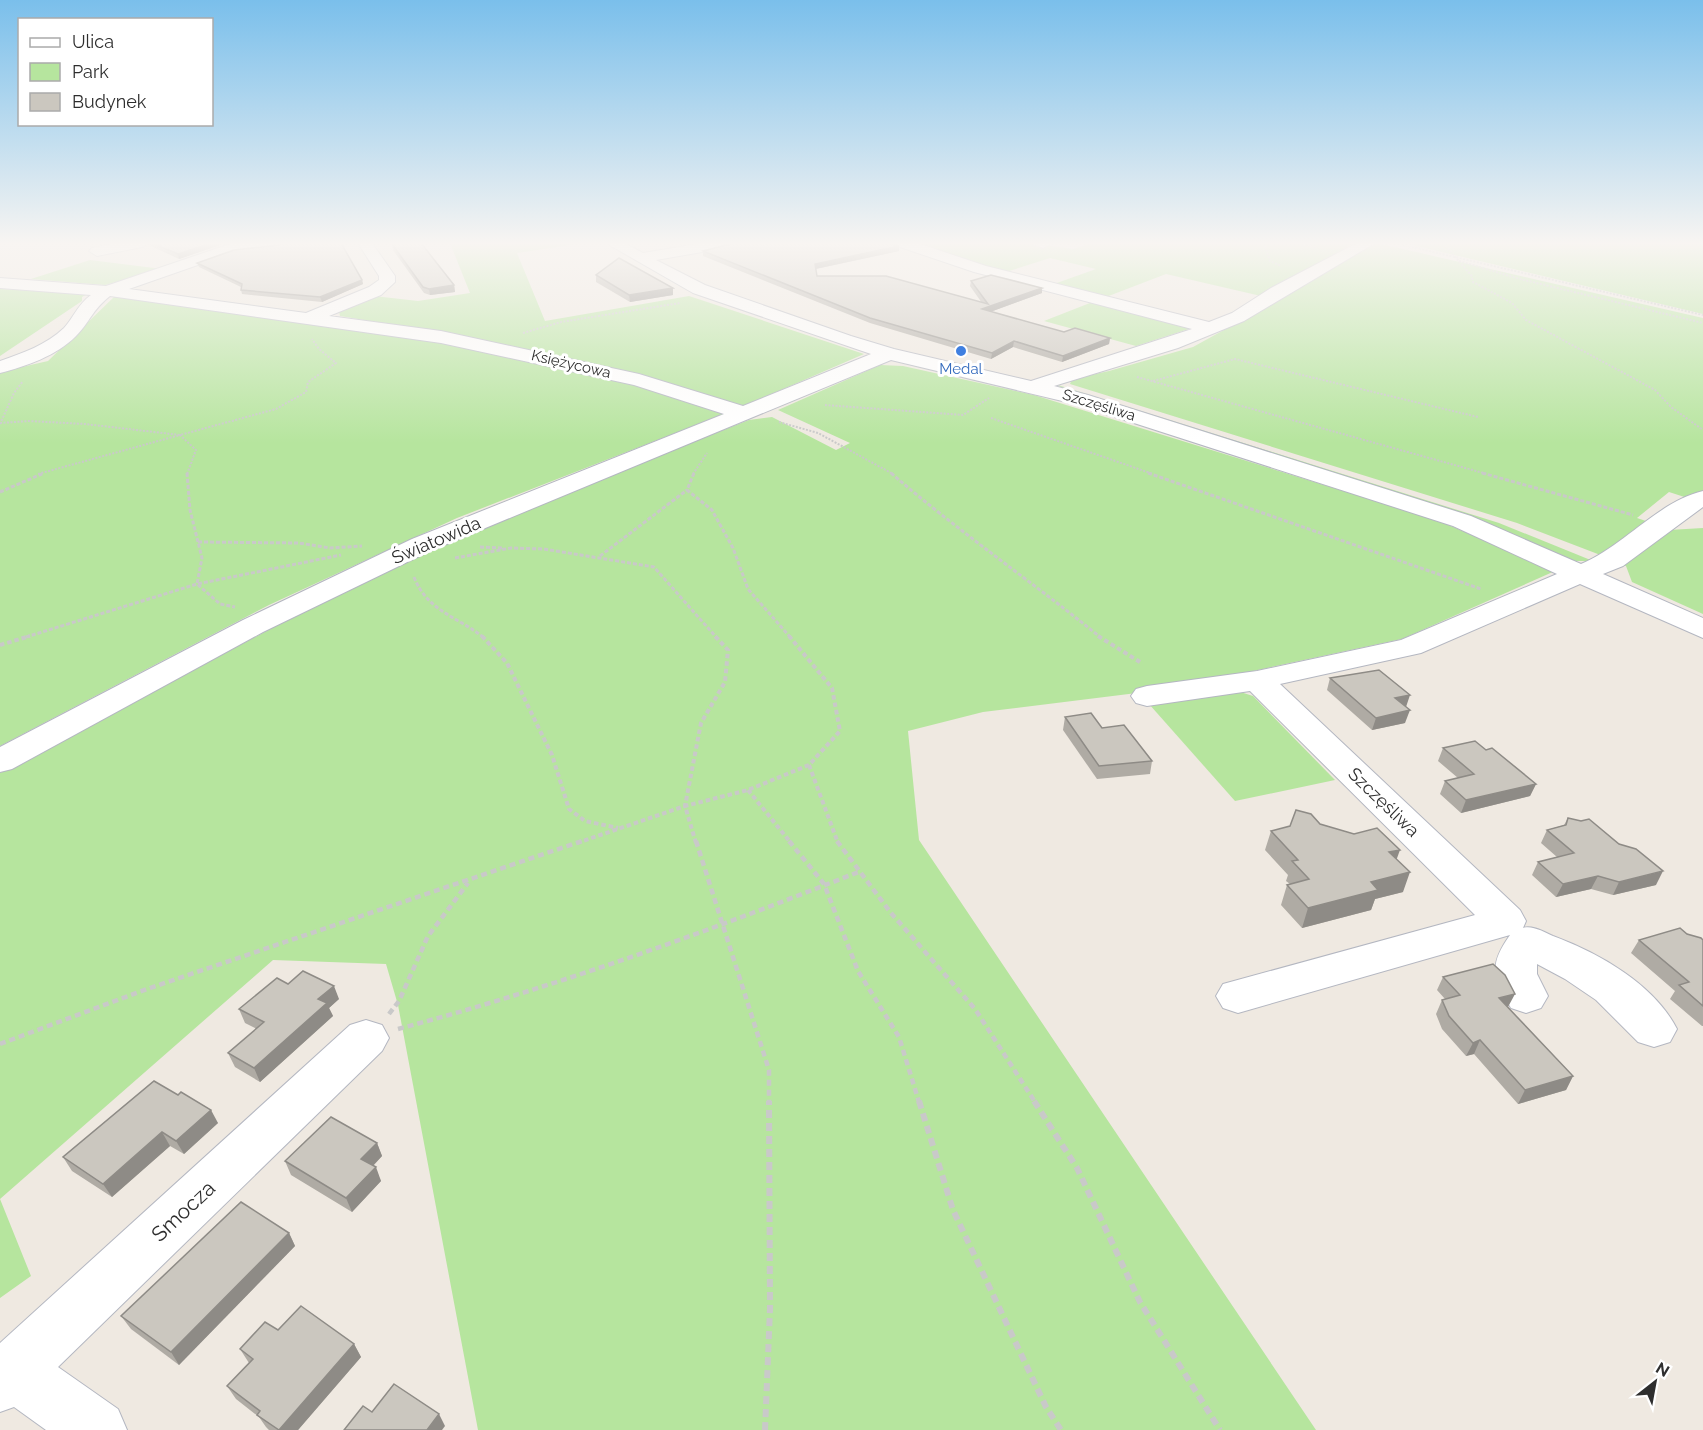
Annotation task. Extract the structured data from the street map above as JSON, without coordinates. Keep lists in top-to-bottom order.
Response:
{
  "streets": {
    "street": [
      "Księżycowa",
      "Szczęśliwa",
      "Światowida",
      "Smocza"
    ]
  },
  "crossings": [
    ["Księżycowa", "Światowida"],
    ["Szczęśliwa", "Światowida"]
  ],
  "places": ["Medal"],
  "legend": ["Ulica", "Park", "Budynek"],
  "north": "top right"
}
